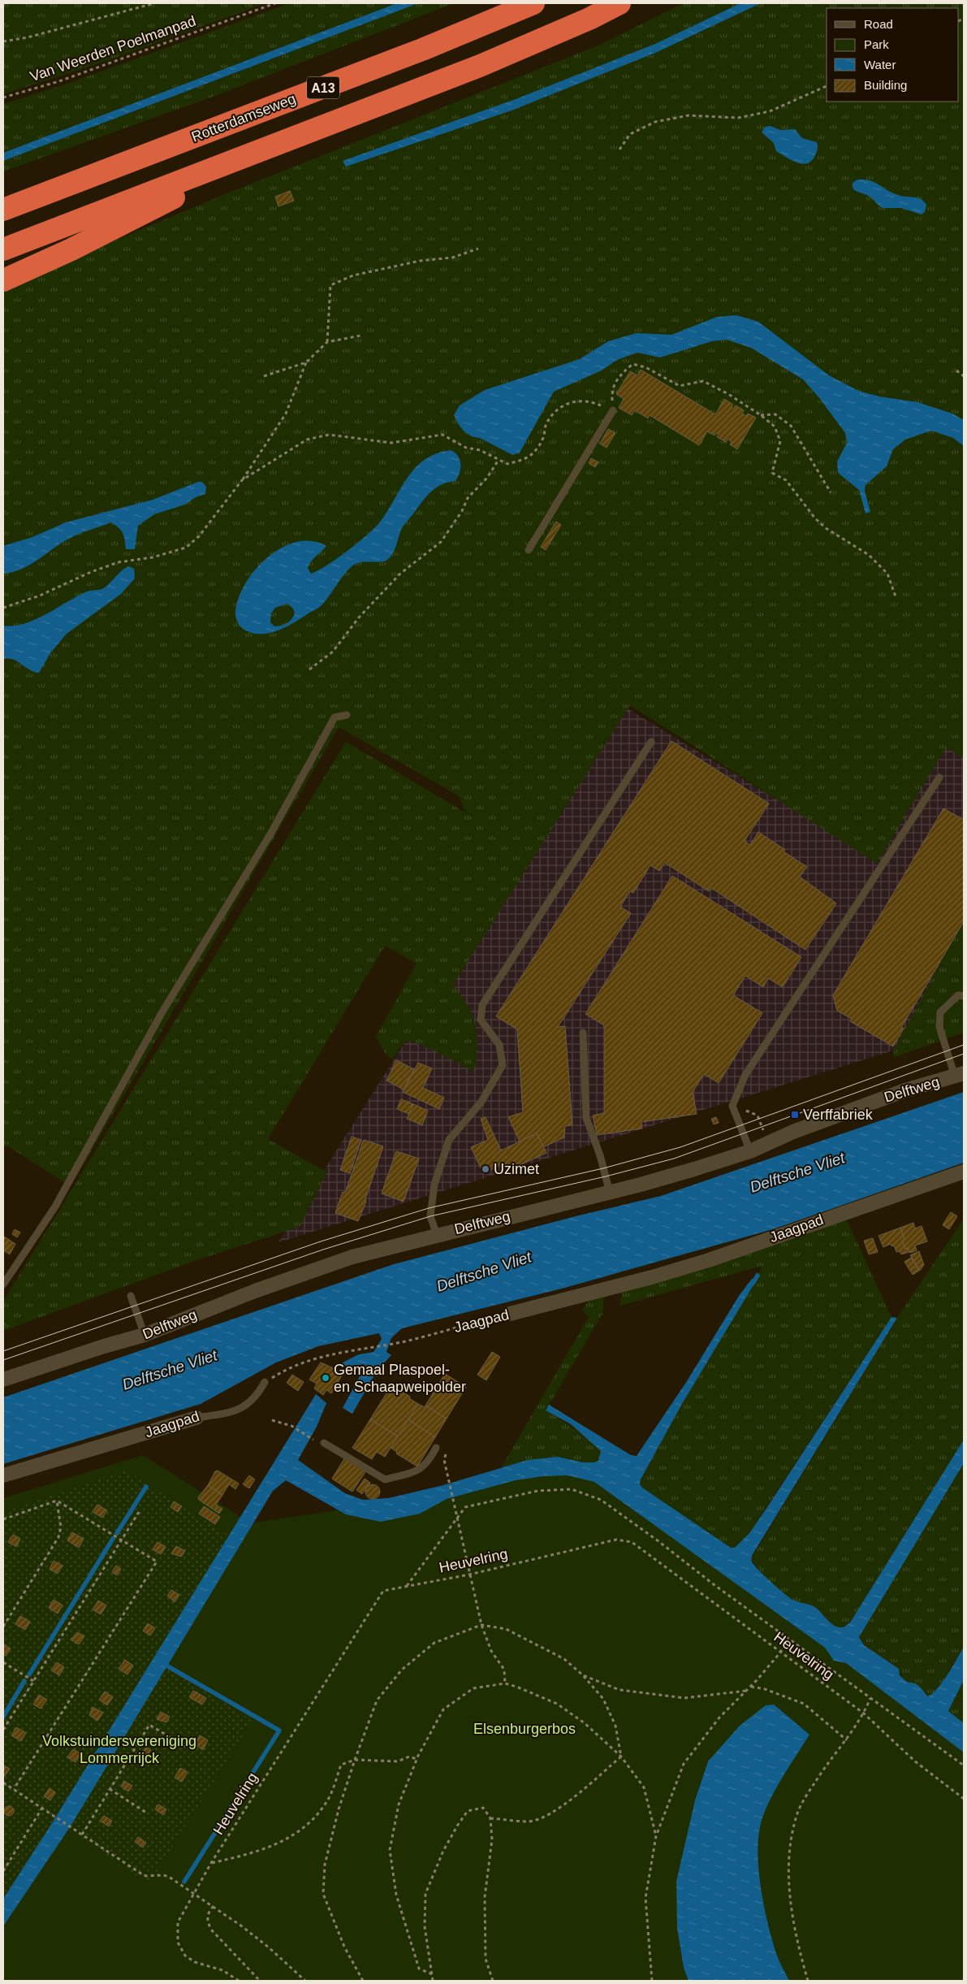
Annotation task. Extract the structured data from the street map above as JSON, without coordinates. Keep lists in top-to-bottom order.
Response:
{
  "streets": {
    "highway": ["A13", "Rotterdamseweg"],
    "street": ["Delftweg", "Jaagpad"],
    "path": ["Van Weerden Poelmanpad", "Heuvelring"]
  },
  "crossings": [
    ["A13", "Rotterdamseweg"]
  ],
  "water": ["Delftsche Vliet"],
  "parks": ["Elsenburgerbos", "Volkstuindersvereniging Lommerrijck"],
  "places": {
    "transit": ["Verffabriek"],
    "other": ["Uzimet", "Gemaal Plaspoel- en Schaapweipolder"]
  },
  "legend": [
    "Road",
    "Park",
    "Water",
    "Building"
  ]
}
